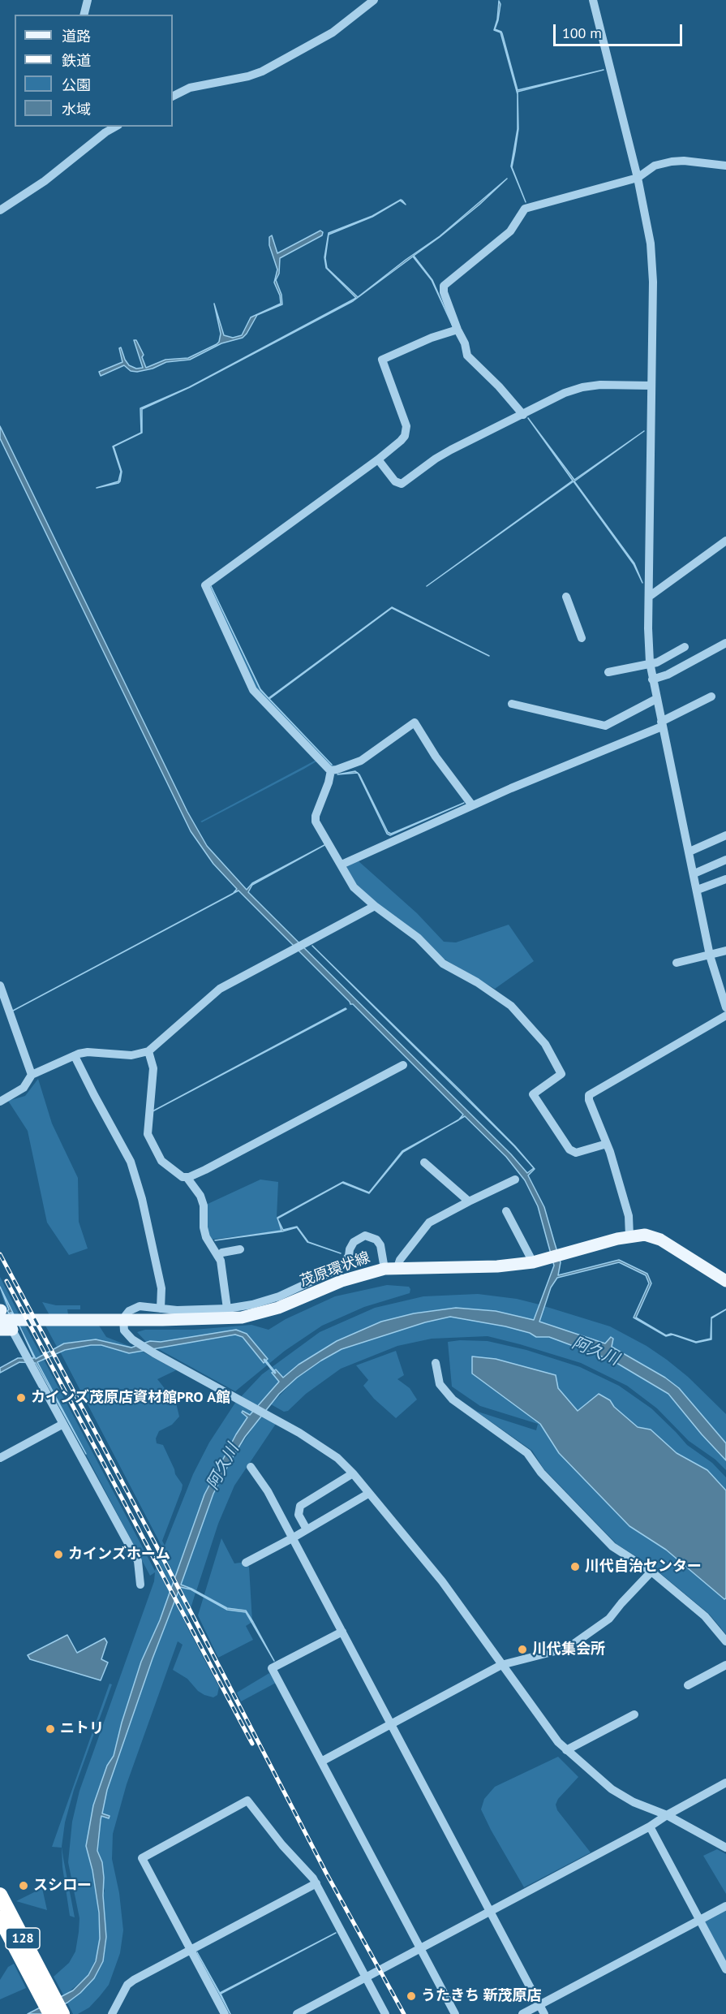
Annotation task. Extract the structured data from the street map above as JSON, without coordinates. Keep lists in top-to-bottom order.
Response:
{
  "streets": {
    "highway": ["128"],
    "main road": ["茂原環状線"]
  },
  "water": ["阿久川"],
  "places": [
    "カインズ茂原店資材館PRO A館",
    "カインズホーム",
    "川代自治センター",
    "川代集会所",
    "ニトリ",
    "スシロー",
    "うたきち 新茂原店"
  ],
  "legend": [
    "道路",
    "鉄道",
    "公園",
    "水域"
  ],
  "scale_bar": "100 m"
}
